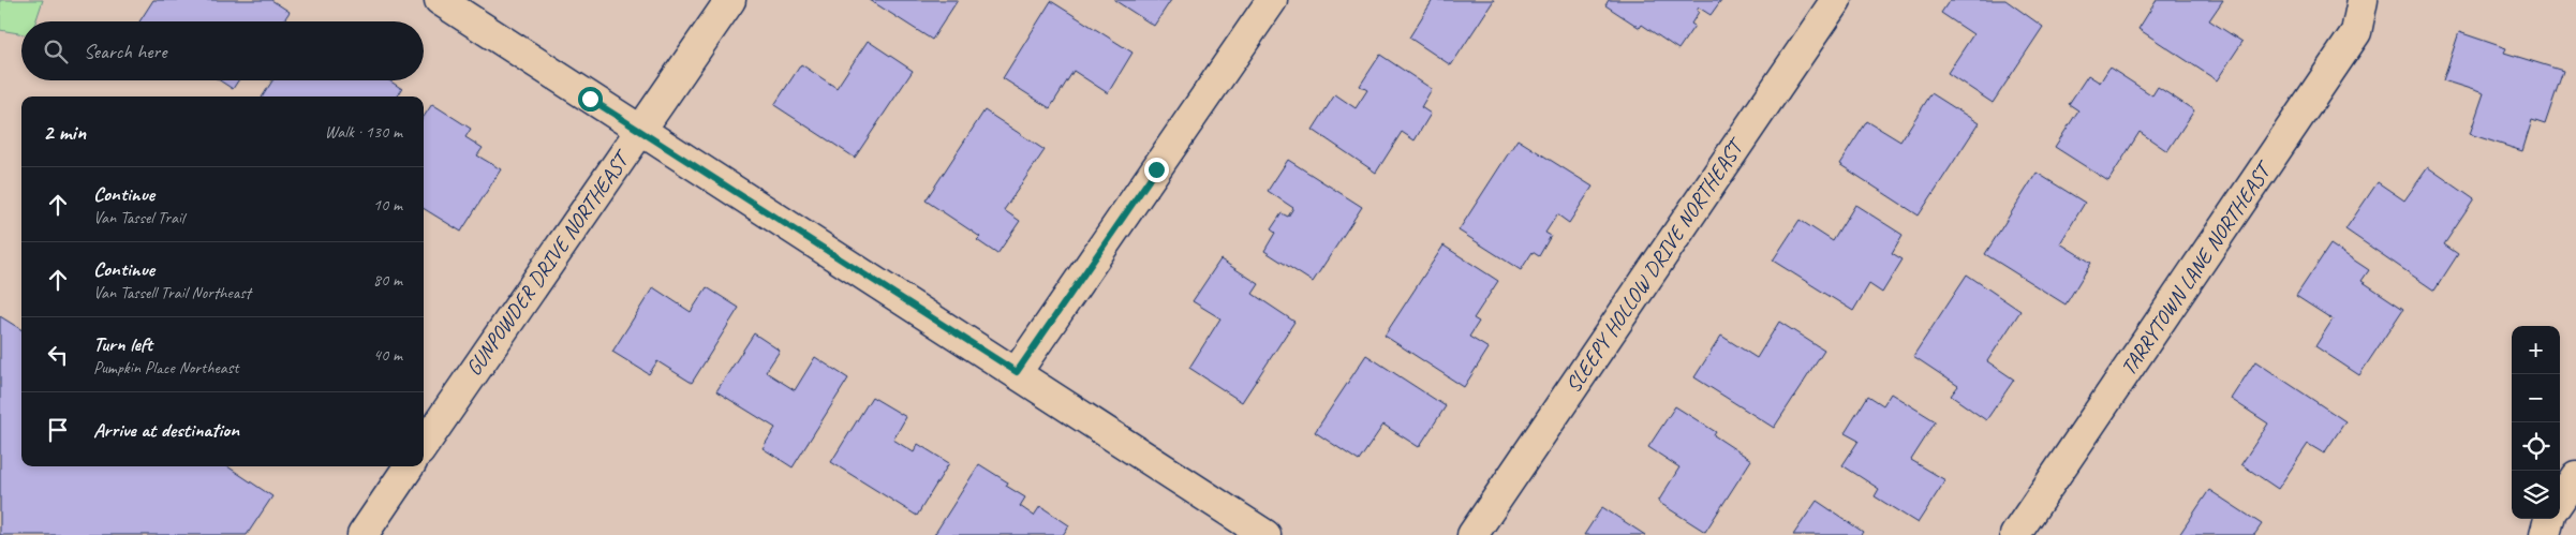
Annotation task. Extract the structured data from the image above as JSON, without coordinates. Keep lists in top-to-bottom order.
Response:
{
  "streets": {
    "street": ["GUNPOWDER DRIVE NORTHEAST", "SLEEPY HOLLOW DRIVE NORTHEAST", "TARRYTOWN LANE NORTHEAST"]
  },
  "page": {
    "search": "Search here",
    "heading": ["2 min", "Walk · 130 m"],
    "list": [
      ["Continue", "Van Tassel Trail", "10 m"],
      ["Continue", "Van Tassell Trail Northeast", "80 m"],
      ["Turn left", "Pumpkin Place Northeast", "40 m"],
      "Arrive at destination"
    ],
    "map_buttons": ["+", "−"]
  }
}
